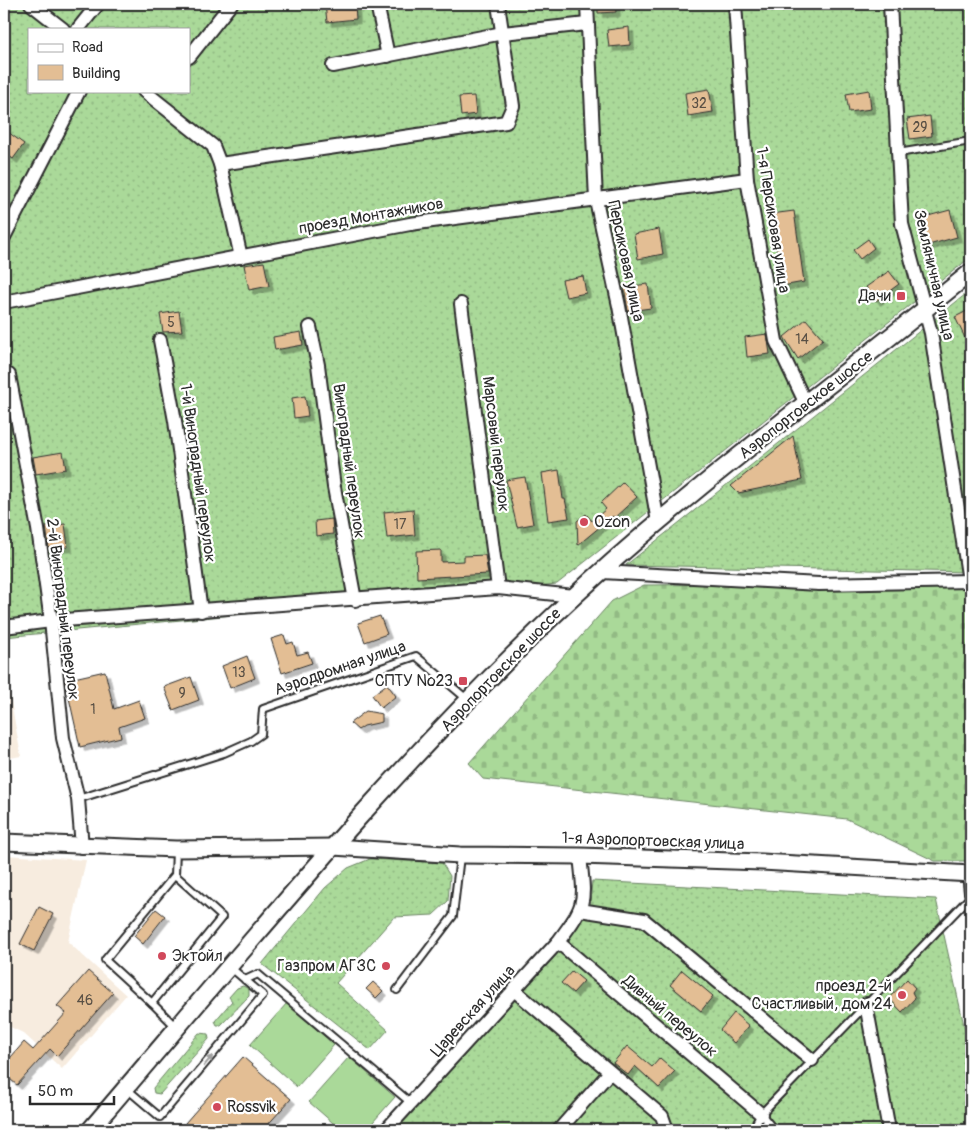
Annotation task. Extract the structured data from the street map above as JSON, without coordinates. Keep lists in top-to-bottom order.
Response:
{
  "streets": {
    "main road": ["Аэропортовское шоссе"],
    "street": [
      "проезд Монтажников",
      "1-я Персиковая улица",
      "Персиковая улица",
      "Земляничная улица",
      "Марсовый переулок",
      "Виноградный переулок",
      "1-й Виноградный переулок",
      "2-й Виноградный переулок",
      "1-я Аэропортовская улица",
      "Царевская улица",
      "Дивный переулок"
    ],
    "lane": ["Аэродромная улица"]
  },
  "crossings": [
    ["проезд Монтажников", "1-я Персиковая улица"],
    ["проезд Монтажников", "Персиковая улица"],
    ["1-я Персиковая улица", "Аэропортовское шоссе"],
    ["Персиковая улица", "Аэропортовское шоссе"],
    ["Земляничная улица", "Аэропортовское шоссе"],
    ["Аэропортовское шоссе", "Аэродромная улица"],
    ["Аэропортовское шоссе", "1-я Аэропортовская улица"],
    ["2-й Виноградный переулок", "Аэродромная улица"],
    ["2-й Виноградный переулок", "1-я Аэропортовская улица"],
    ["1-я Аэропортовская улица", "Царевская улица"],
    ["Царевская улица", "Дивный переулок"]
  ],
  "places": {
    "transit": ["Дачи", "СПТУ №23"],
    "other": [
      "Ozon",
      "Эктойл",
      "Газпром АГЗС",
      "проезд 2-й Счастливый, дом 24",
      "Rossvik"
    ]
  },
  "house_numbers": [
    "32",
    "29",
    "5",
    "14",
    "17",
    "13",
    "9",
    "1",
    "46"
  ],
  "legend": ["Road", "Building"],
  "scale_bar": "50 m"
}
